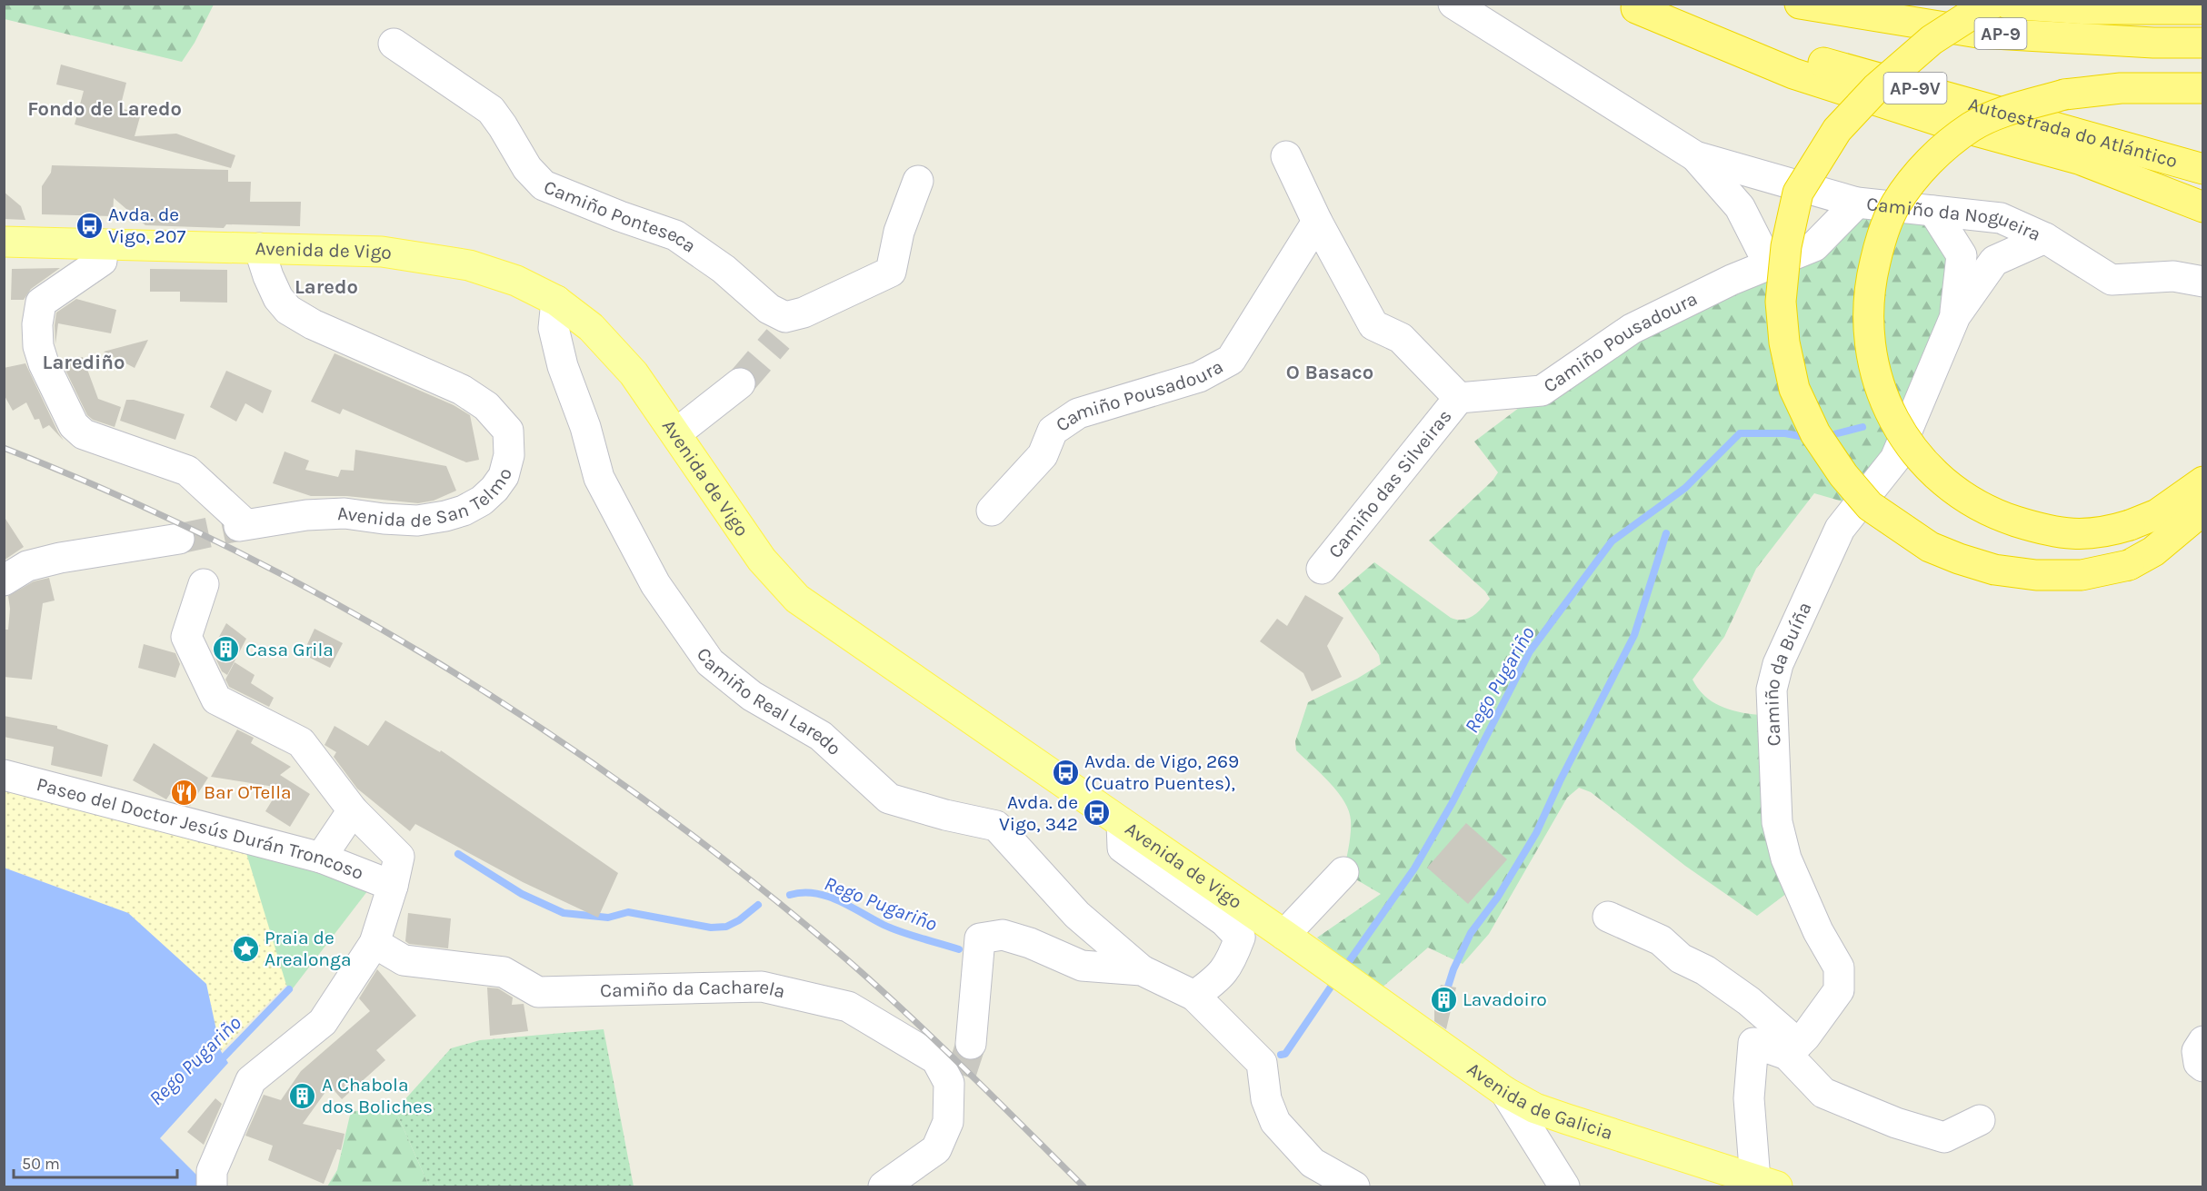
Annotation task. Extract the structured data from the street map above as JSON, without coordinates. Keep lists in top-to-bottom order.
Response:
{
  "streets": {
    "highway": ["AP-9", "AP-9V", "Autoestrada do Atlántico"],
    "main road": ["Avenida de Vigo", "Avenida de Galicia"],
    "street": [
      "Camiño Ponteseca",
      "Camiño da Nogueira",
      "Camiño Pousadoura",
      "Camiño das Silveiras",
      "Avenida de San Telmo",
      "Camiño da Buíña",
      "Camiño Real Laredo",
      "Paseo del Doctor Jesús Durán Troncoso",
      "Camiño da Cacharela"
    ]
  },
  "crossings": [
    ["Camiño da Nogueira", "Camiño Pousadoura"],
    ["Camiño da Nogueira", "Camiño da Buíña"],
    ["Avenida de Vigo", "Avenida de San Telmo"],
    ["Avenida de Vigo", "Camiño Real Laredo"],
    ["Avenida de Vigo", "Avenida de Galicia"],
    ["Camiño Pousadoura", "Camiño das Silveiras"]
  ],
  "districts": [
    "Fondo de Laredo",
    "Laredo",
    "Larediño",
    "O Basaco"
  ],
  "water": ["Rego Pugariño"],
  "places": {
    "bus stop": ["Avda. de Vigo, 207", "Avda. de Vigo, 269 (Cuatro Puentes),", "Avda. de Vigo, 342"],
    "building": ["Casa Grila", "Lavadoiro", "A Chabola dos Boliches"],
    "restaurant": ["Bar O'Tella"],
    "place": ["Praia de Arealonga"]
  },
  "scale_bar": "50 m"
}
